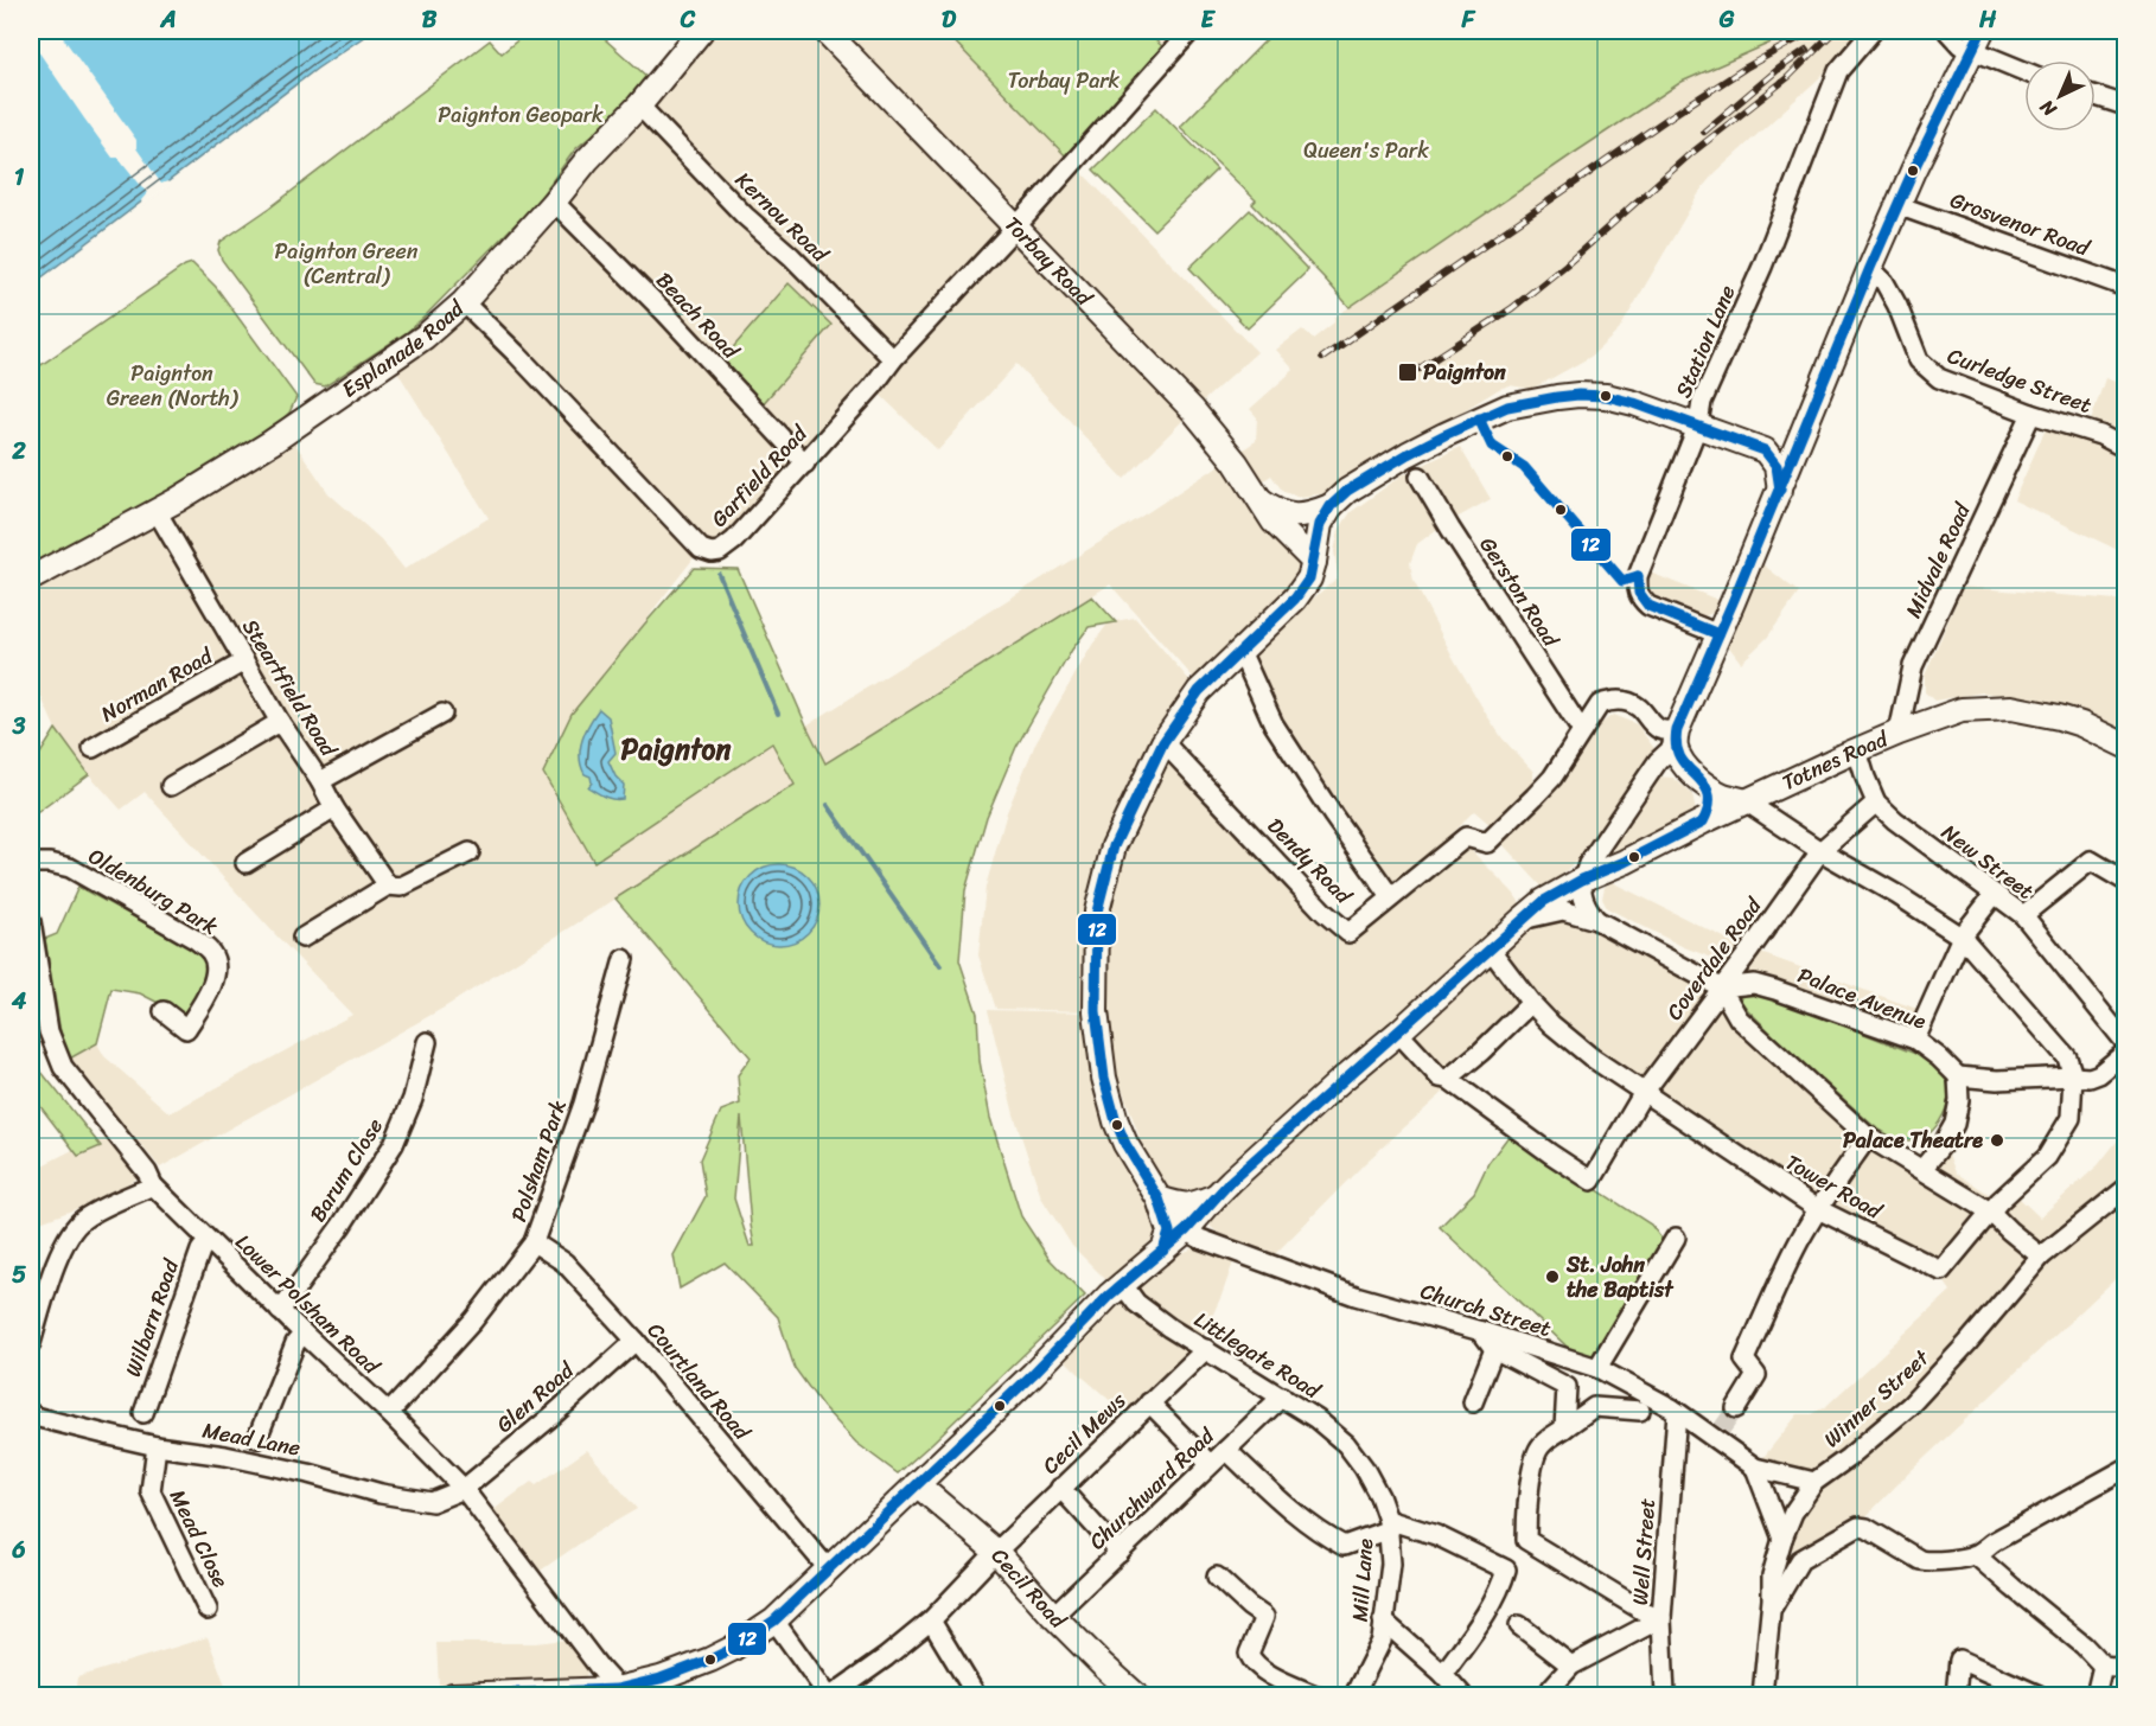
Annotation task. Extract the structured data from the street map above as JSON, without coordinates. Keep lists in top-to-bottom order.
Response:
{
  "streets": {
    "main road": [
      "Torbay Road",
      "Esplanade Road",
      "Totnes Road",
      "Cecil Road"
    ],
    "street": [
      "Kernou Road",
      "Grosvenor Road",
      "Beach Road",
      "Station Lane",
      "Curledge Street",
      "Garfield Road",
      "Midvale Road",
      "Gerston Road",
      "Norman Road",
      "Steartfield Road",
      "Dendy Road",
      "New Street",
      "Oldenburg Park",
      "Coverdale Road",
      "Palace Avenue",
      "Polsham Park",
      "Barum Close",
      "Tower Road",
      "Lower Polsham Road",
      "Church Street",
      "Wilbarn Road",
      "Littlegate Road",
      "Courtland Road",
      "Glen Road",
      "Winner Street",
      "Cecil Mews",
      "Mead Lane",
      "Churchward Road",
      "Mead Close",
      "Well Street",
      "Mill Lane"
    ]
  },
  "crossings": [
    ["Kernou Road", "Esplanade Road"],
    ["Kernou Road", "Garfield Road"],
    ["Torbay Road", "Garfield Road"],
    ["Beach Road", "Esplanade Road"],
    ["Beach Road", "Garfield Road"],
    ["Esplanade Road", "Garfield Road"],
    ["Esplanade Road", "Steartfield Road"],
    ["Curledge Street", "Midvale Road"],
    ["Midvale Road", "Totnes Road"],
    ["Gerston Road", "Dendy Road"],
    ["Norman Road", "Steartfield Road"],
    ["Totnes Road", "New Street"],
    ["Totnes Road", "Tower Road"],
    ["Totnes Road", "Lower Polsham Road"],
    ["Totnes Road", "Church Street"],
    ["Totnes Road", "Littlegate Road"],
    ["Totnes Road", "Courtland Road"],
    ["Totnes Road", "Cecil Road"],
    ["New Street", "Coverdale Road"],
    ["Coverdale Road", "Palace Avenue"],
    ["Coverdale Road", "Tower Road"],
    ["Polsham Park", "Lower Polsham Road"],
    ["Polsham Park", "Courtland Road"],
    ["Barum Close", "Lower Polsham Road"],
    ["Lower Polsham Road", "Wilbarn Road"],
    ["Lower Polsham Road", "Glen Road"],
    ["Lower Polsham Road", "Mead Lane"],
    ["Church Street", "Winner Street"],
    ["Church Street", "Well Street"],
    ["Littlegate Road", "Cecil Mews"],
    ["Littlegate Road", "Churchward Road"],
    ["Littlegate Road", "Mill Lane"],
    ["Courtland Road", "Glen Road"],
    ["Glen Road", "Mead Lane"],
    ["Cecil Mews", "Cecil Road"],
    ["Mead Lane", "Mead Close"],
    ["Churchward Road", "Cecil Road"]
  ],
  "districts": ["Paignton"],
  "parks": [
    "Torbay Park",
    "Paignton Geopark",
    "Queen's Park",
    "Paignton Green (Central)",
    "Paignton Green (North)"
  ],
  "places": {
    "transit": ["Paignton"],
    "other": ["Palace Theatre", "St. John the Baptist"]
  },
  "lines": ["transit line 12"],
  "north": "bottom left",
  "grid": {
    "columns": [
      "A",
      "B",
      "C",
      "D",
      "E",
      "F",
      "G",
      "H"
    ],
    "rows": [
      "1",
      "2",
      "3",
      "4",
      "5",
      "6"
    ]
  }
}
